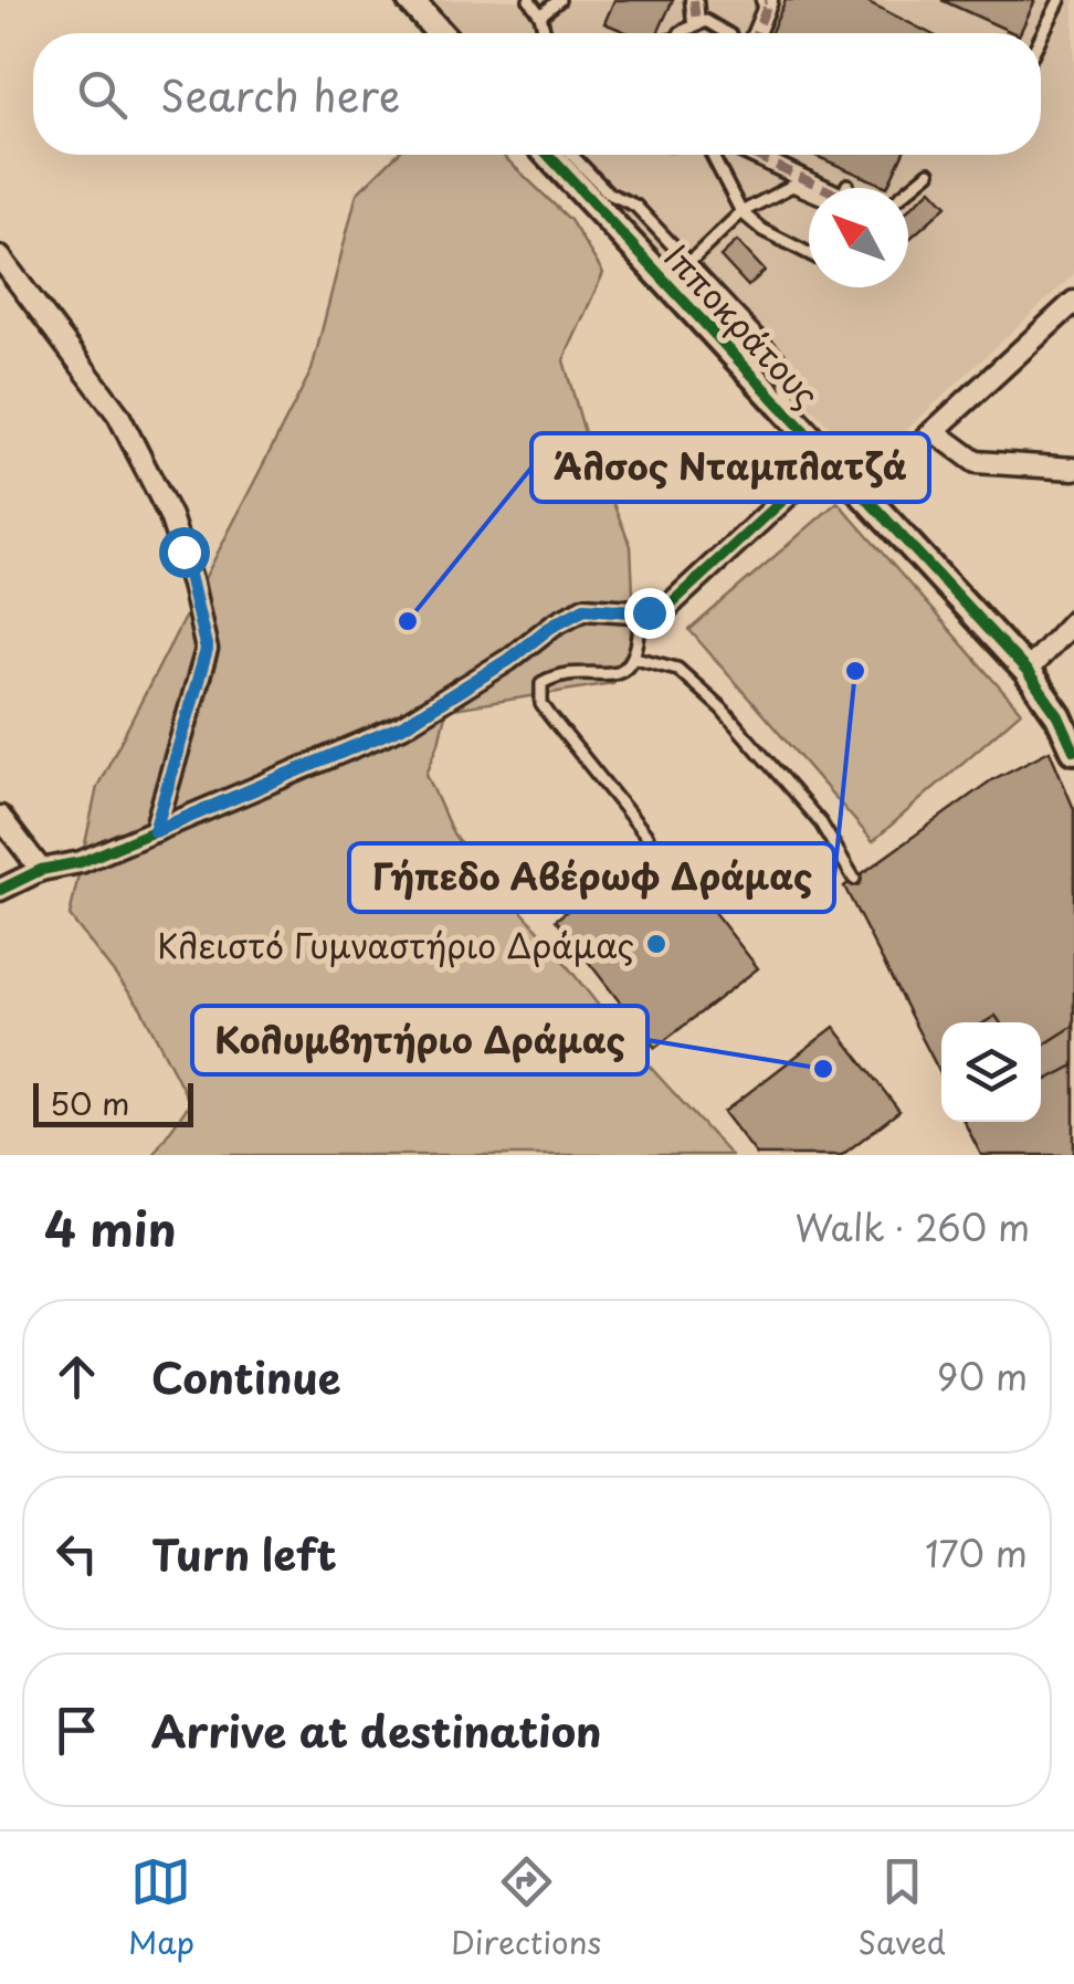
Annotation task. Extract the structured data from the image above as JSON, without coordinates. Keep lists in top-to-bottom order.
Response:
{
  "streets": {
    "street": ["Ιπποκράτους"]
  },
  "places": [
    "Άλσος Νταμπλατζά",
    "Γήπεδο Αβέρωφ Δράμας",
    "Κλειστό Γυμναστήριο Δράμας",
    "Κολυμβητήριο Δράμας"
  ],
  "scale_bar": "50 m",
  "north": "top left",
  "page": {
    "search": "Search here",
    "scale": "50 m",
    "heading": ["4 min", "Walk · 260 m"],
    "list": [
      ["Continue", "90 m"],
      ["Turn left", "170 m"],
      "Arrive at destination"
    ],
    "nav": ["Map", "Directions", "Saved"]
  }
}
